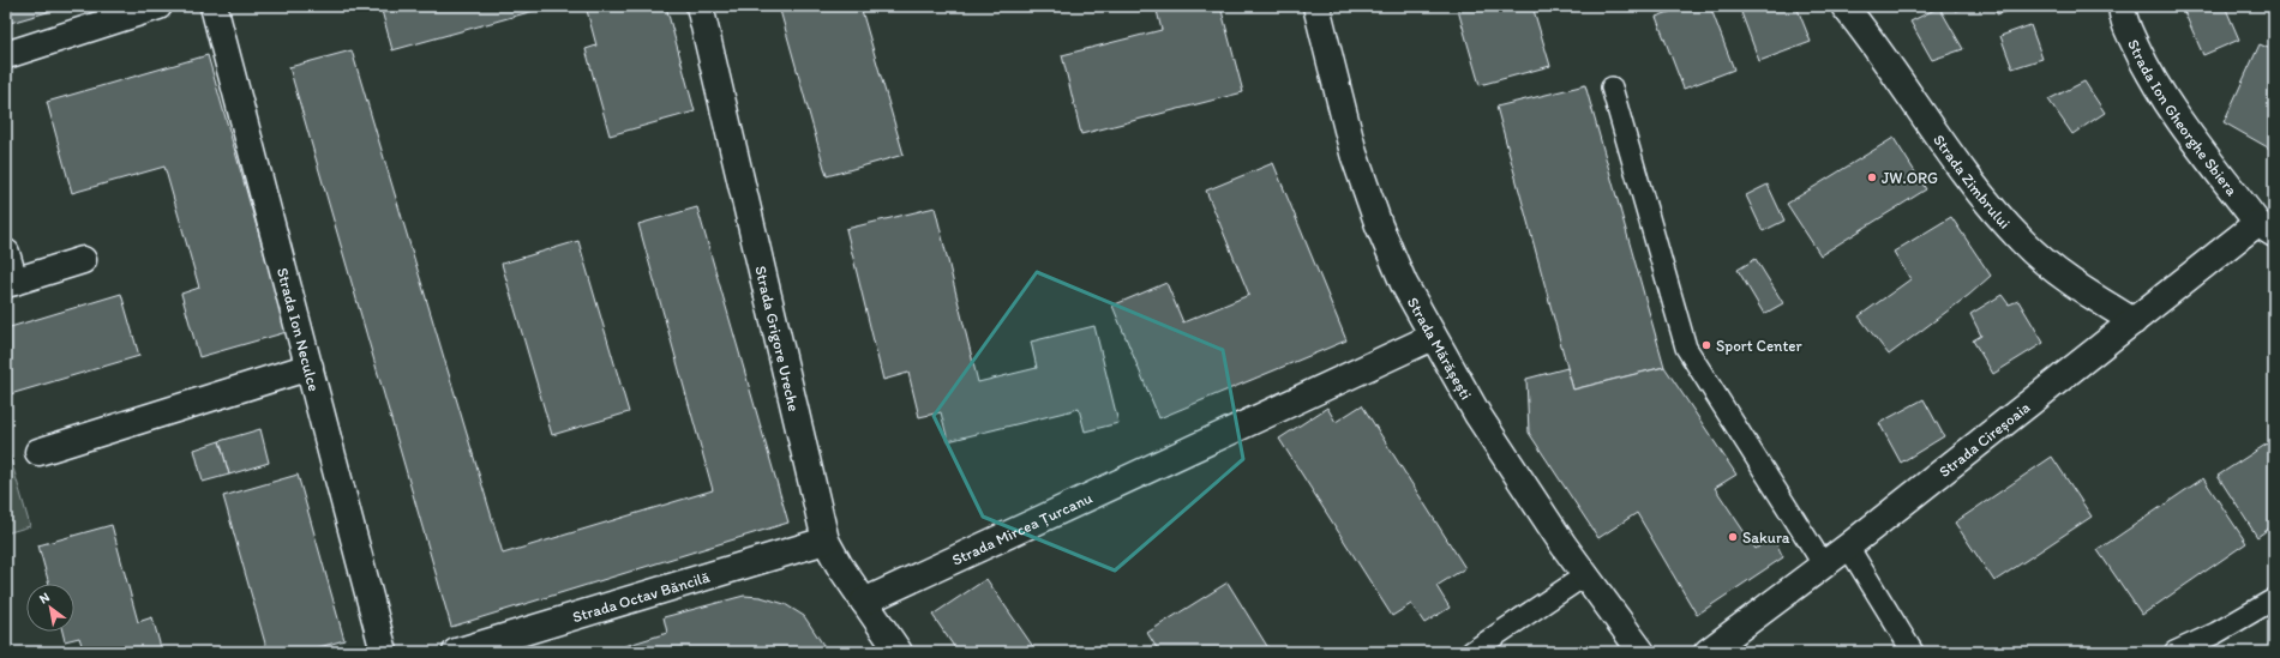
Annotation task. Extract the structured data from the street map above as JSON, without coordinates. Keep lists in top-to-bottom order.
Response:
{
  "streets": {
    "street": [
      "Strada Ion Gheorghe Sbiera",
      "Strada Zimbrului",
      "Strada Ion Neculce",
      "Strada Grigore Ureche",
      "Strada Mărășești",
      "Strada Cireșoaia",
      "Strada Mircea Țurcanu",
      "Strada Octav Băncilă"
    ]
  },
  "crossings": [
    ["Strada Ion Gheorghe Sbiera", "Strada Cireșoaia"],
    ["Strada Zimbrului", "Strada Cireșoaia"],
    ["Strada Grigore Ureche", "Strada Mircea Țurcanu"],
    ["Strada Grigore Ureche", "Strada Octav Băncilă"],
    ["Strada Mărășești", "Strada Mircea Țurcanu"]
  ],
  "places": ["JW.ORG", "Sport Center", "Sakura"],
  "north": "top left"
}
